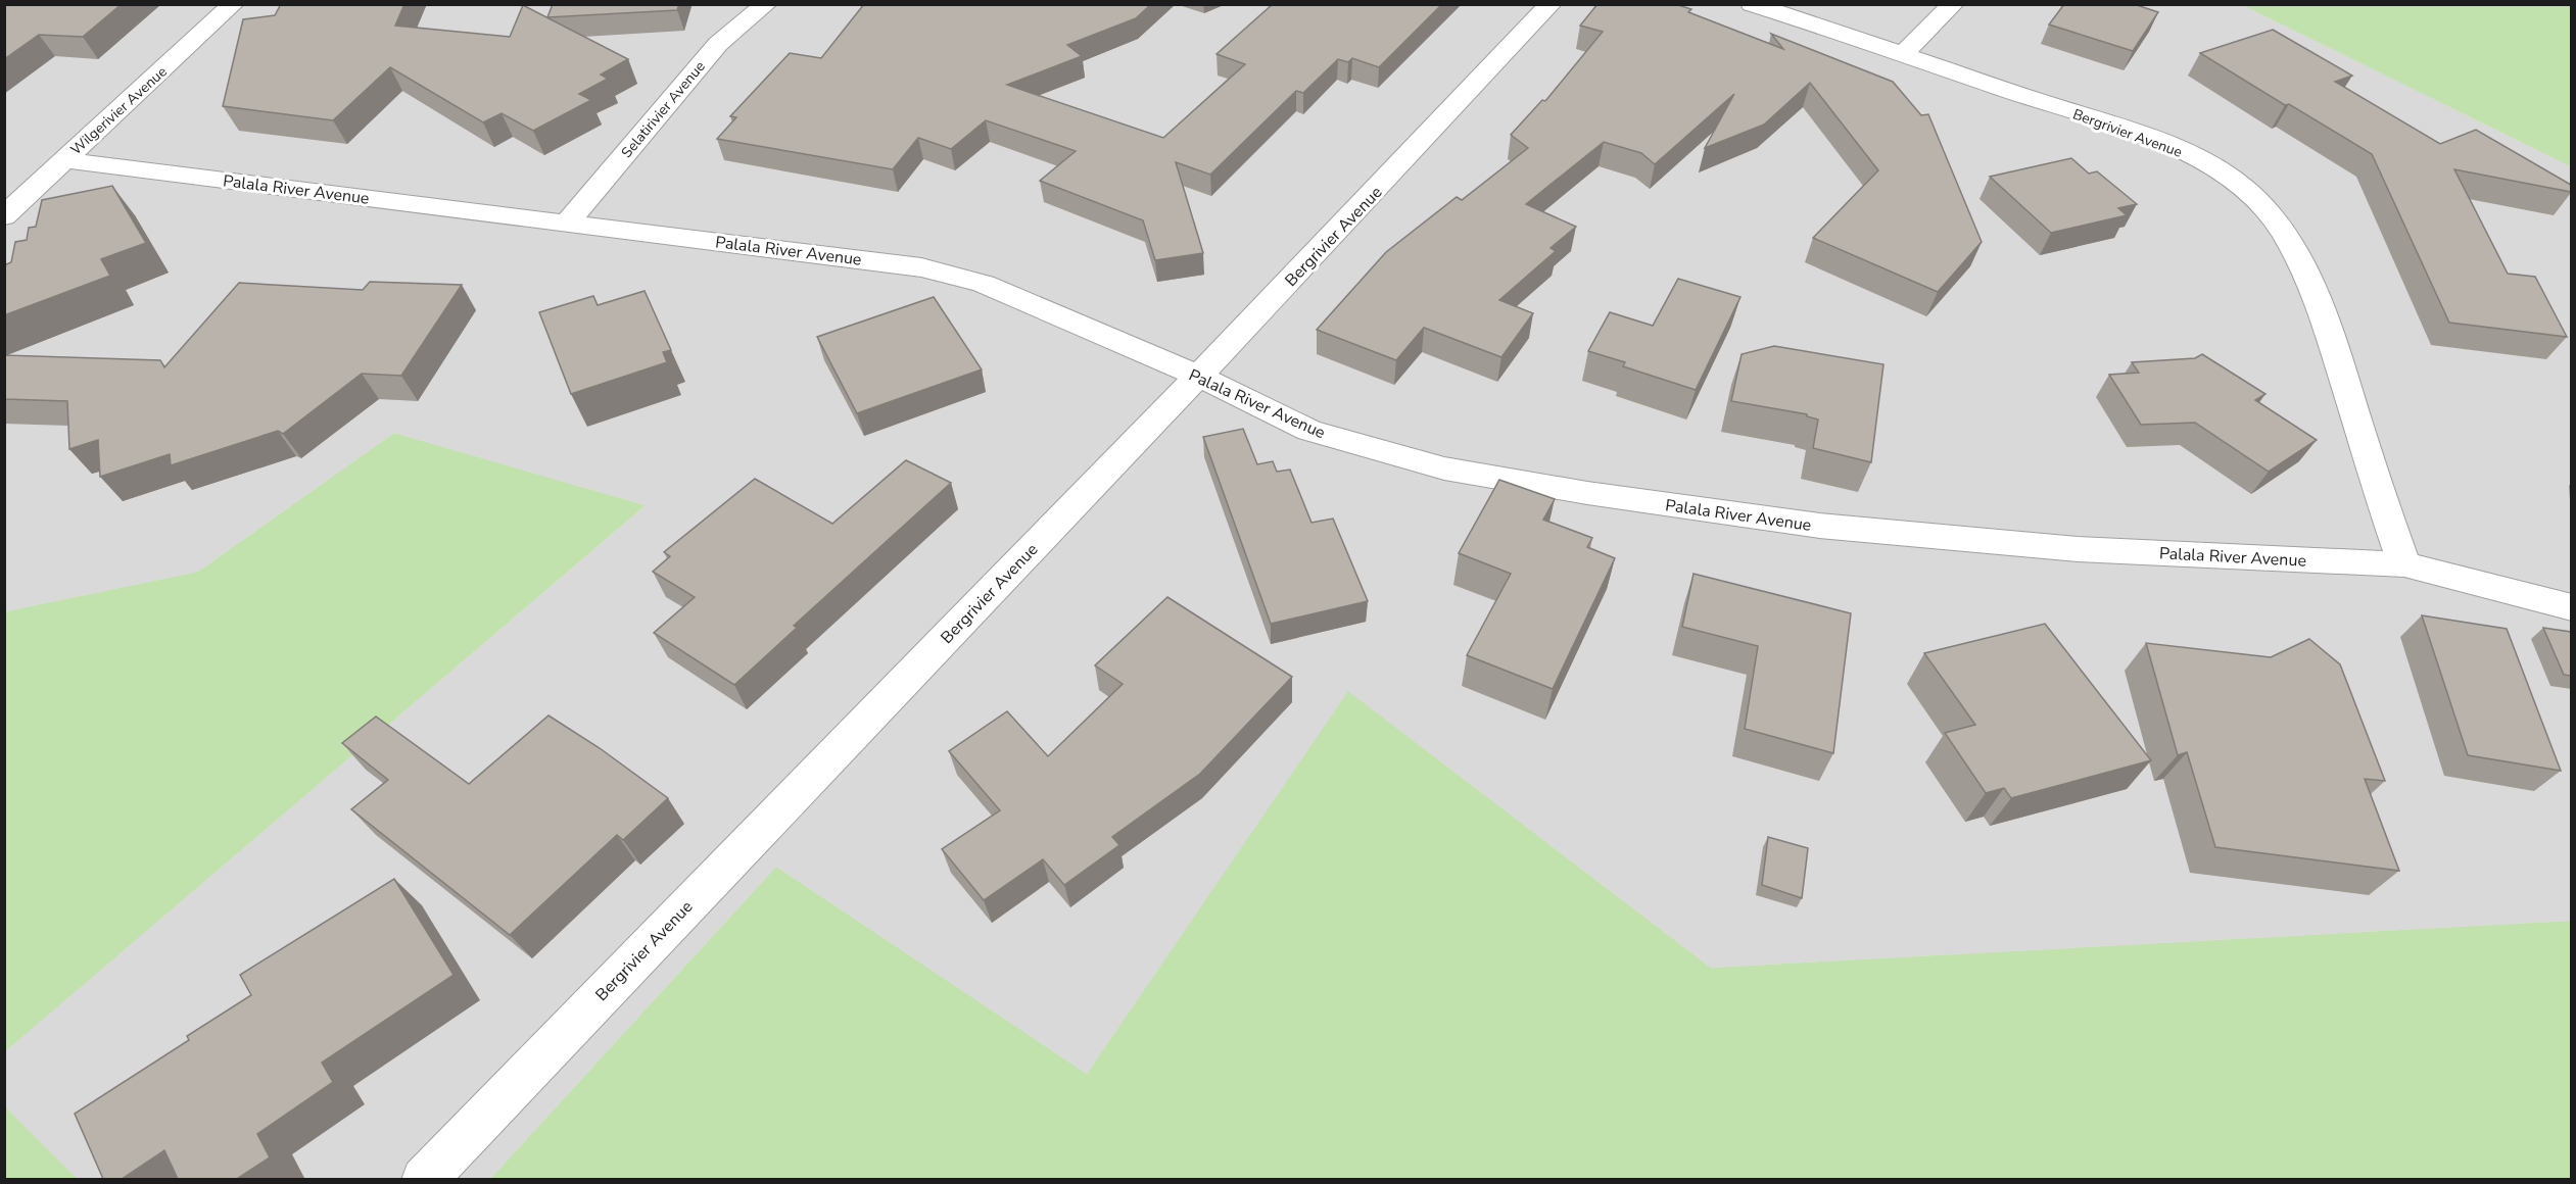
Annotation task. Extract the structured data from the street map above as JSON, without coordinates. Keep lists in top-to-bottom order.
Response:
{
  "streets": {
    "street": [
      "Selatirivier Avenue",
      "Wilgerivier Avenue",
      "Bergrivier Avenue",
      "Palala River Avenue"
    ]
  },
  "crossings": [
    ["Selatirivier Avenue", "Palala River Avenue"],
    ["Wilgerivier Avenue", "Palala River Avenue"],
    ["Bergrivier Avenue", "Palala River Avenue"]
  ]
}
